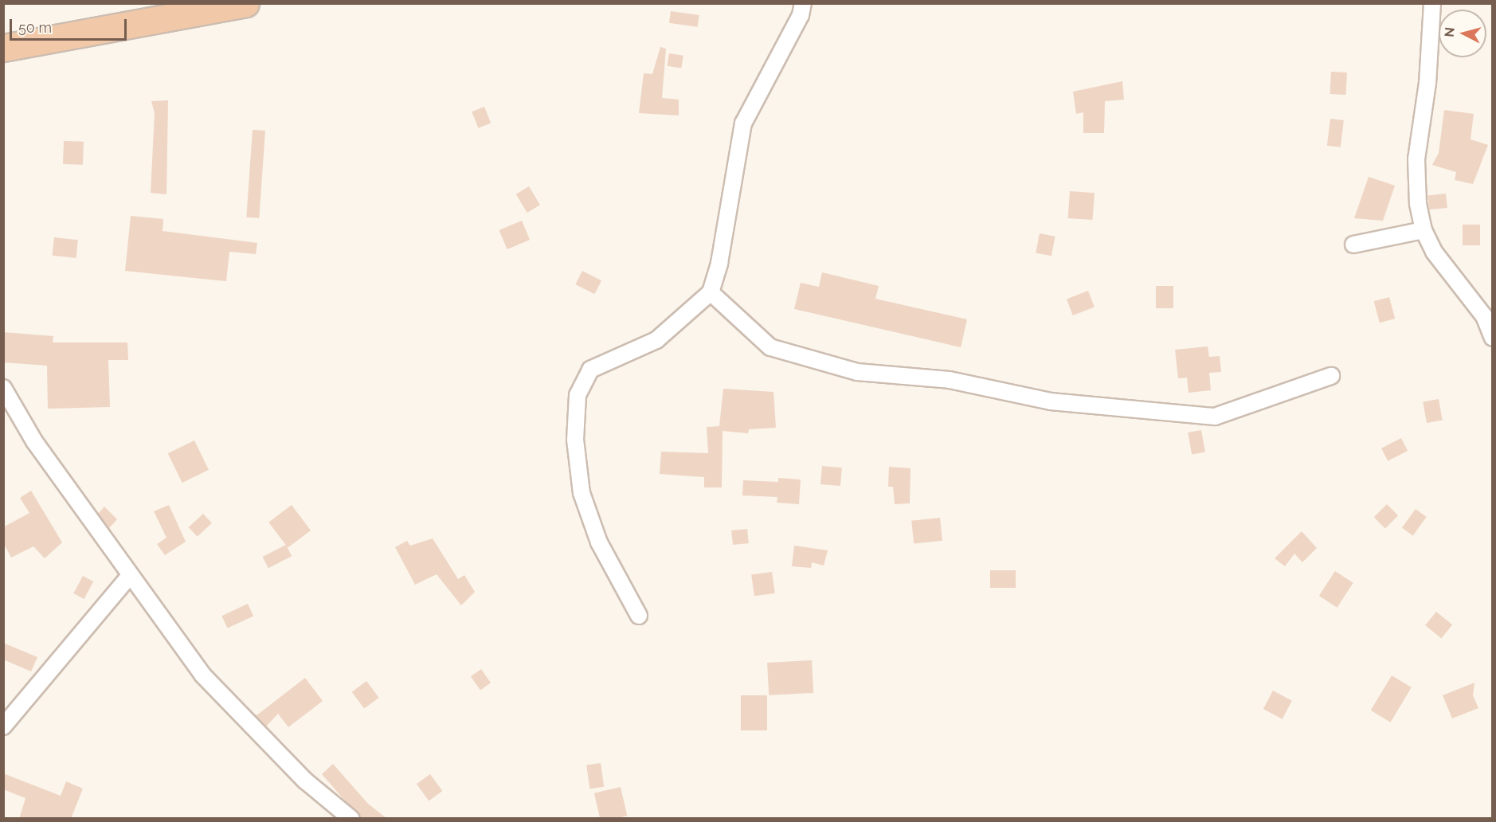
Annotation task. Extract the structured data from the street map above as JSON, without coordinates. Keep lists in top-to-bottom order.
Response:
{
  "scale_bar": "50 m",
  "north": "left"
}
